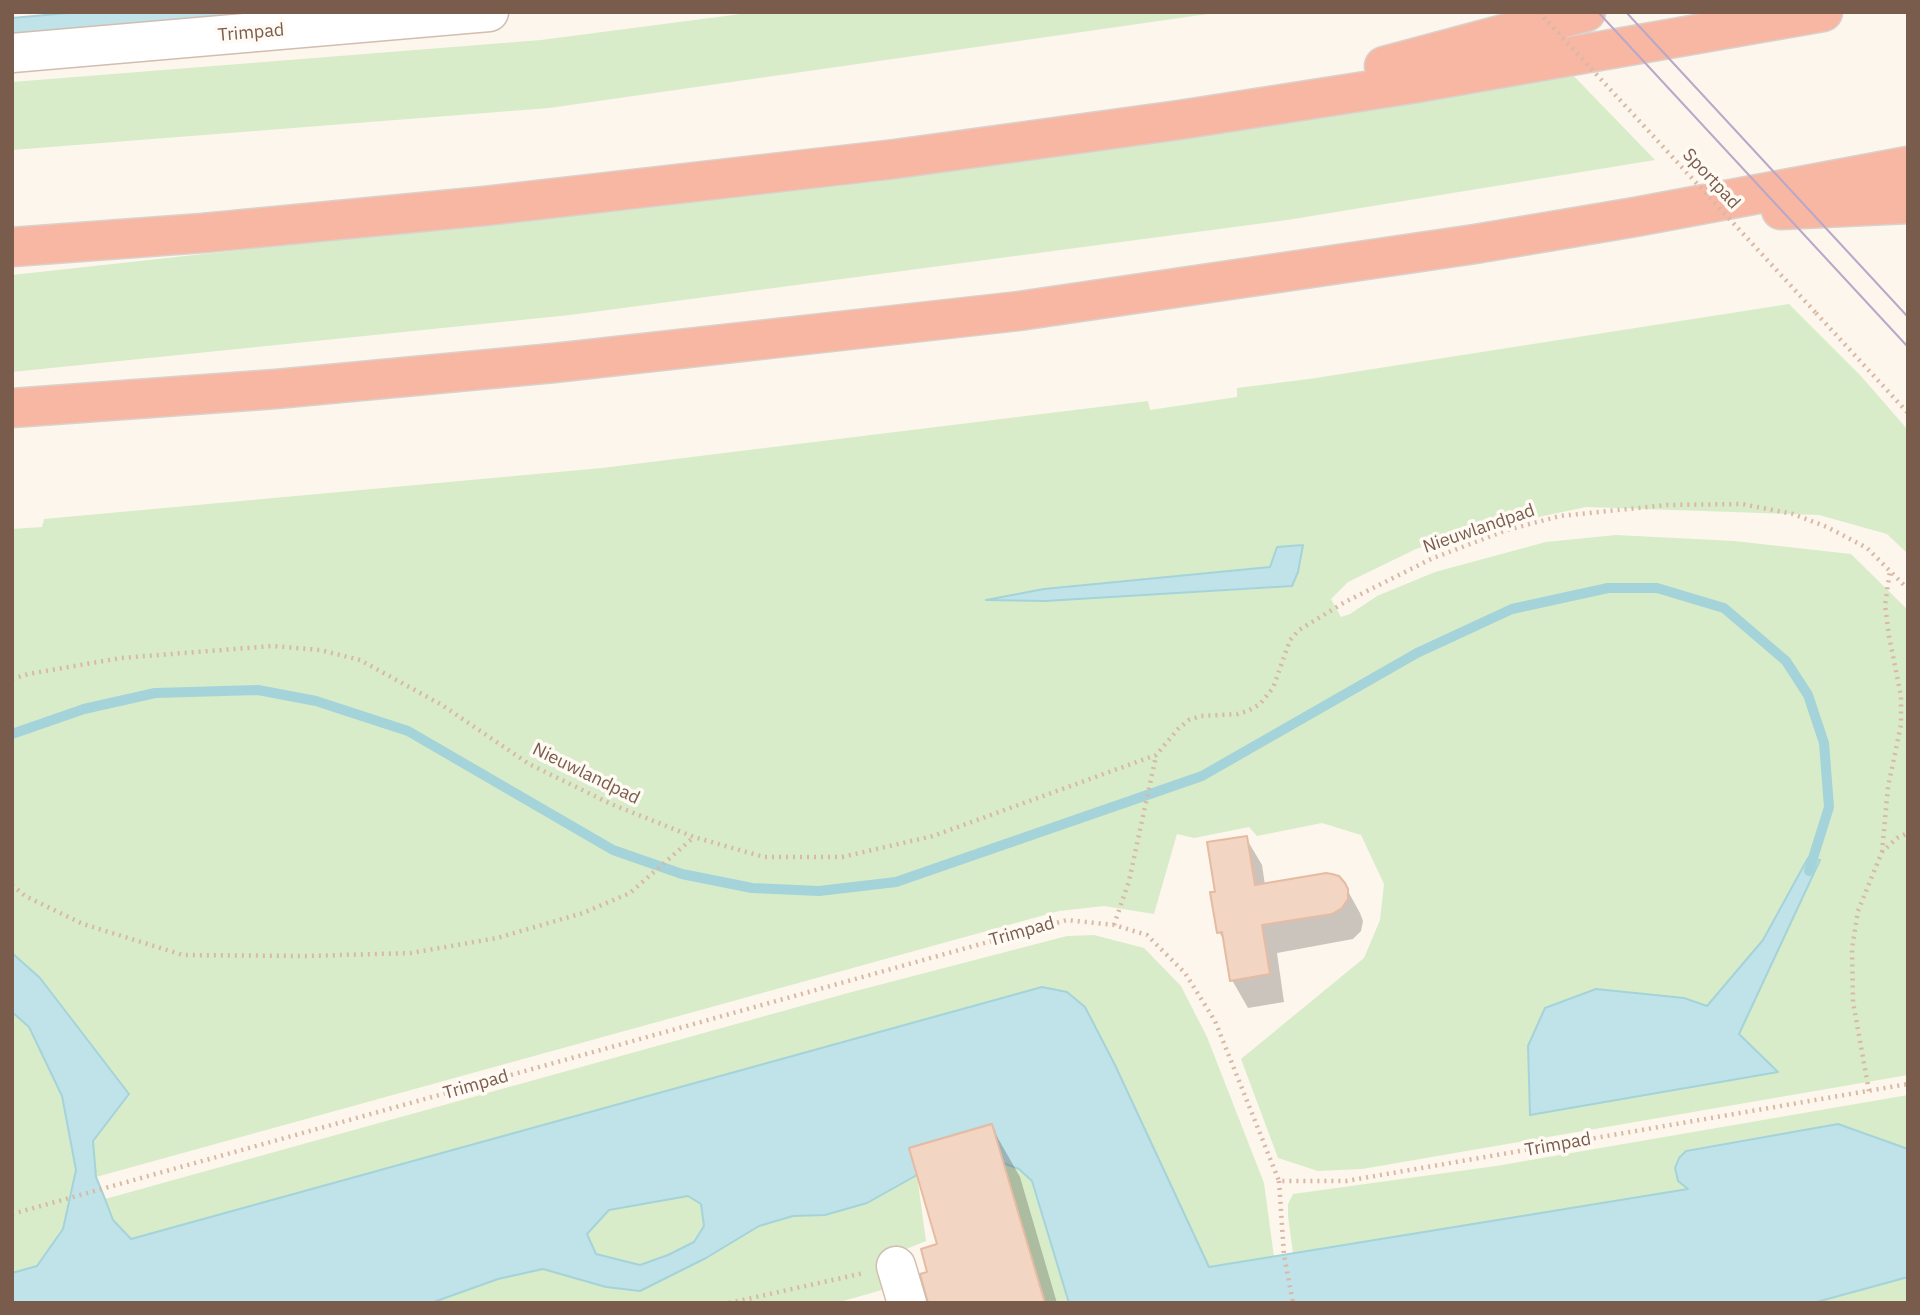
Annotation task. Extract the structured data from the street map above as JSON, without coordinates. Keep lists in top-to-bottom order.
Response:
{
  "streets": {
    "street": ["Trimpad"],
    "path": ["Sportpad", "Nieuwlandpad"]
  },
  "crossings": [
    ["Trimpad", "Nieuwlandpad"]
  ]
}
